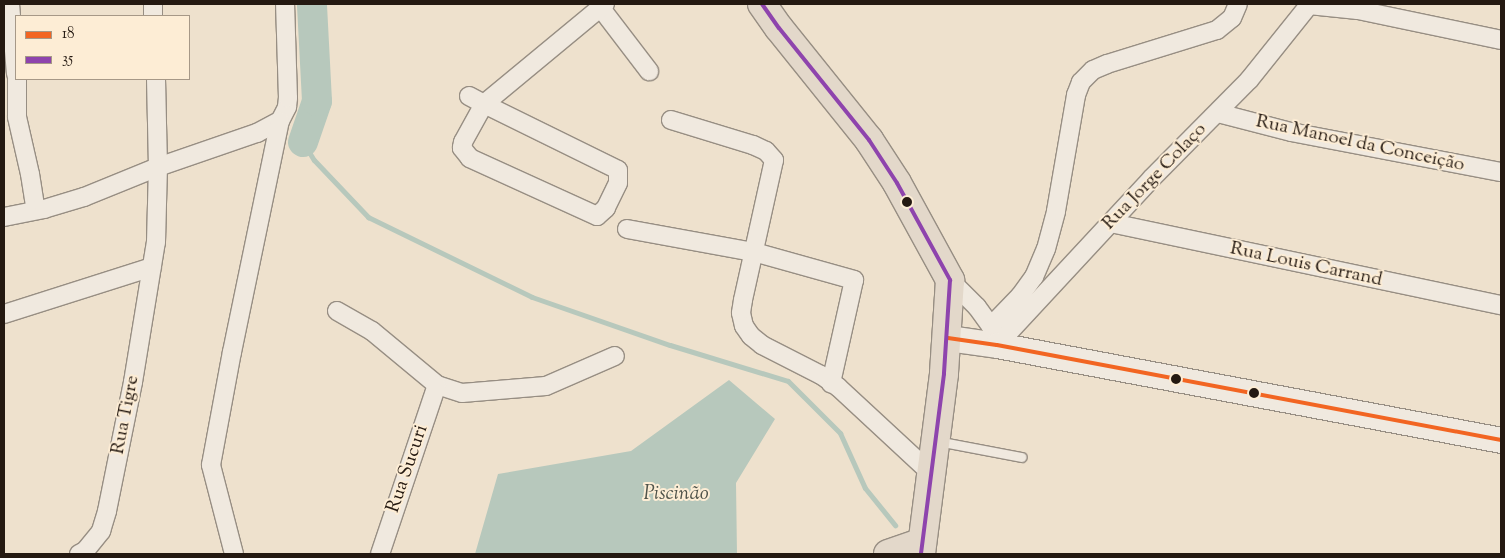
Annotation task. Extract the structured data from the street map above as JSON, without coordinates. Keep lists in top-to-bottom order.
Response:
{
  "streets": {
    "street": [
      "Rua Manoel da Conceição",
      "Rua Jorge Colaço",
      "Rua Louis Carrand",
      "Rua Tigre",
      "Rua Sucuri"
    ]
  },
  "crossings": [
    ["Rua Manoel da Conceição", "Rua Jorge Colaço"],
    ["Rua Jorge Colaço", "Rua Louis Carrand"]
  ],
  "water": ["Piscinão"],
  "lines": ["transit line 35", "transit line 18"],
  "legend": ["18", "35"]
}
